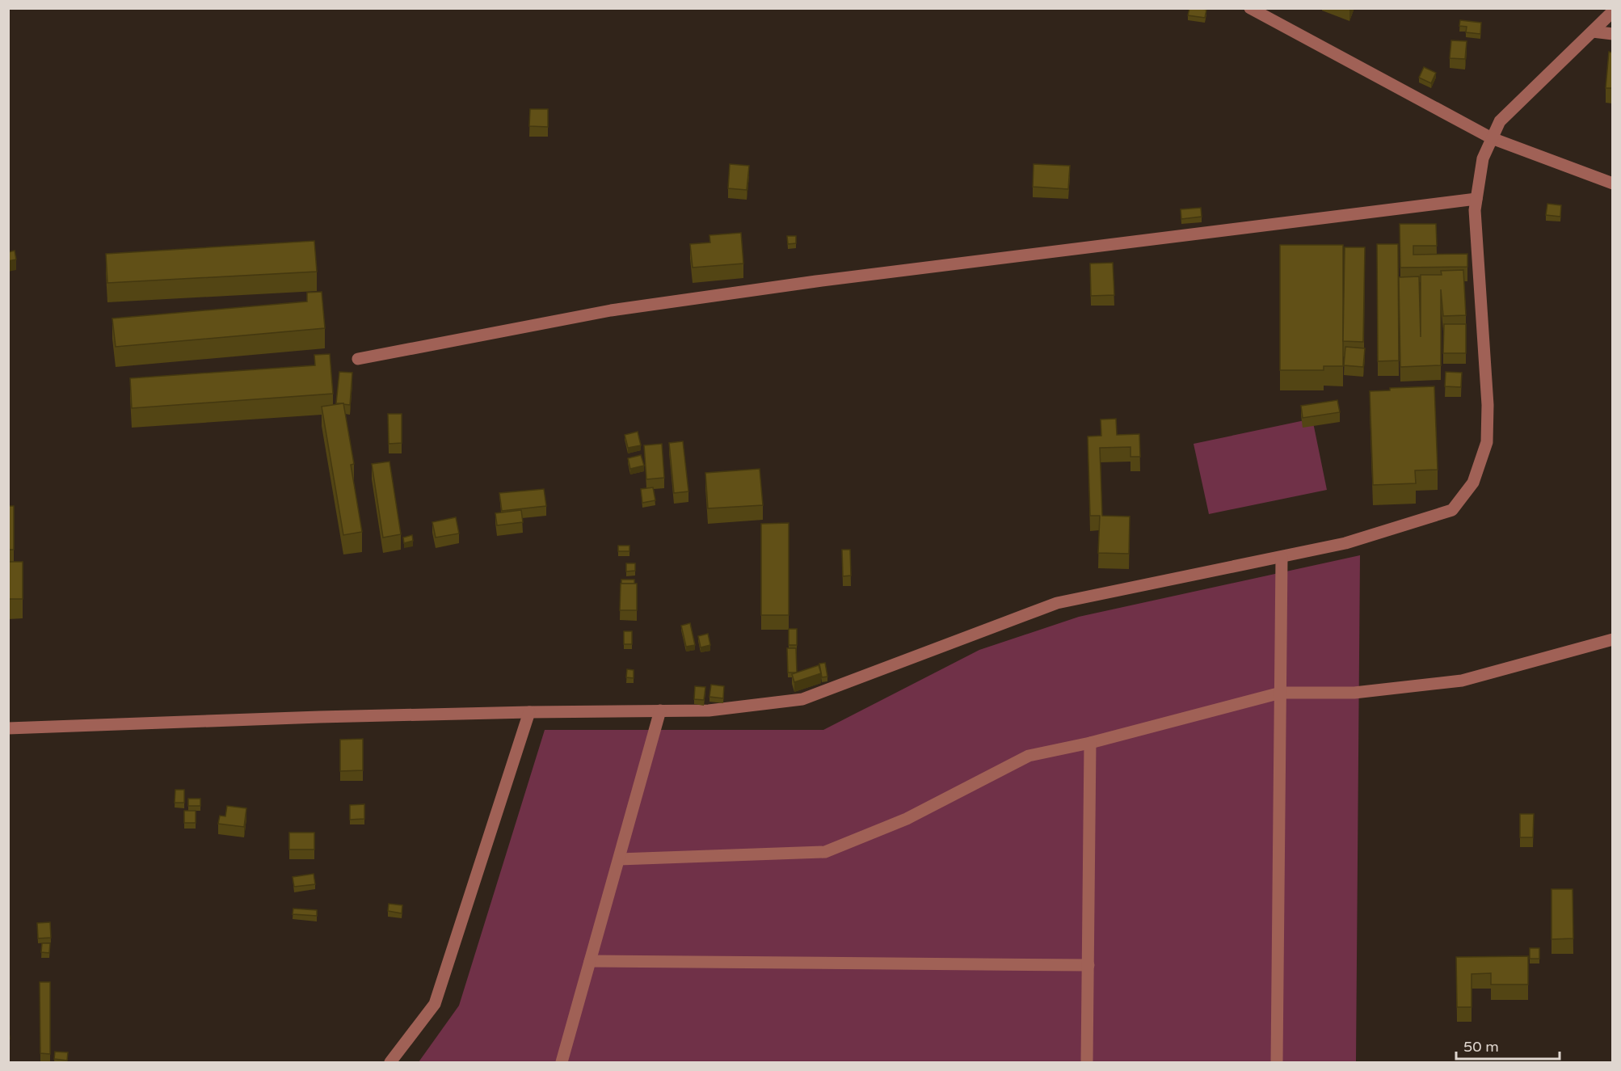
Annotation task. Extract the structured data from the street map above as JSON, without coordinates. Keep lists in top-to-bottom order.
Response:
{
  "scale_bar": "50 m"
}
